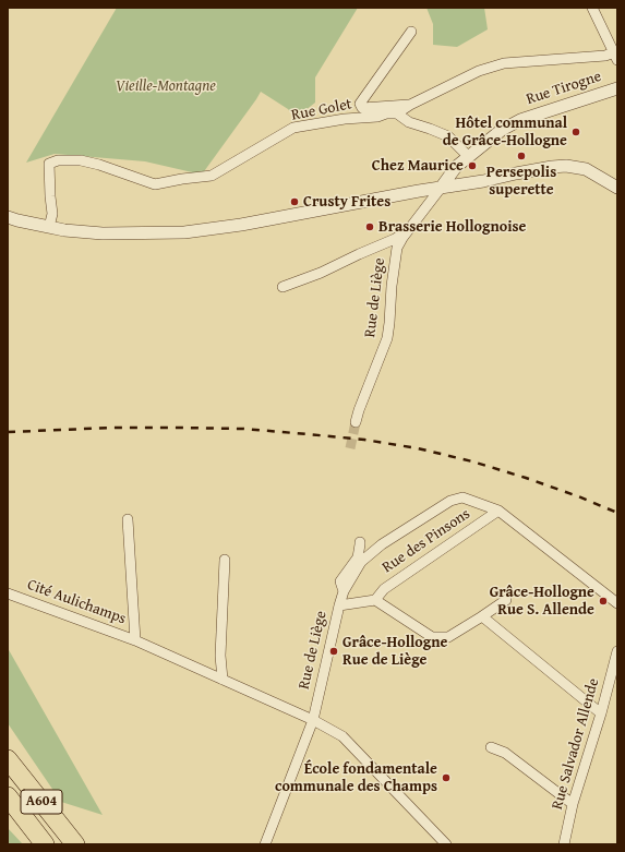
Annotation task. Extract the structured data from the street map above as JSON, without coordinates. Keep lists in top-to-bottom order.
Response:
{
  "streets": {
    "highway": ["A604"],
    "street": [
      "Rue Tirogne",
      "Rue Golet",
      "Rue de Liège",
      "Rue des Pinsons",
      "Cité Aulichamps",
      "Rue Salvador Allende"
    ]
  },
  "crossings": [
    ["Rue Tirogne", "Rue de Liège"],
    ["Rue de Liège", "Cité Aulichamps"]
  ],
  "parks": ["Vieille-Montagne"],
  "places": [
    "Hôtel communal de Grâce-Hollogne",
    "Persepolis superette",
    "Chez Maurice",
    "Crusty Frites",
    "Brasserie Hollognoise",
    "Grâce-Hollogne Rue S. Allende",
    "Grâce-Hollogne Rue de Liège",
    "École fondamentale communale des Champs"
  ]
}
